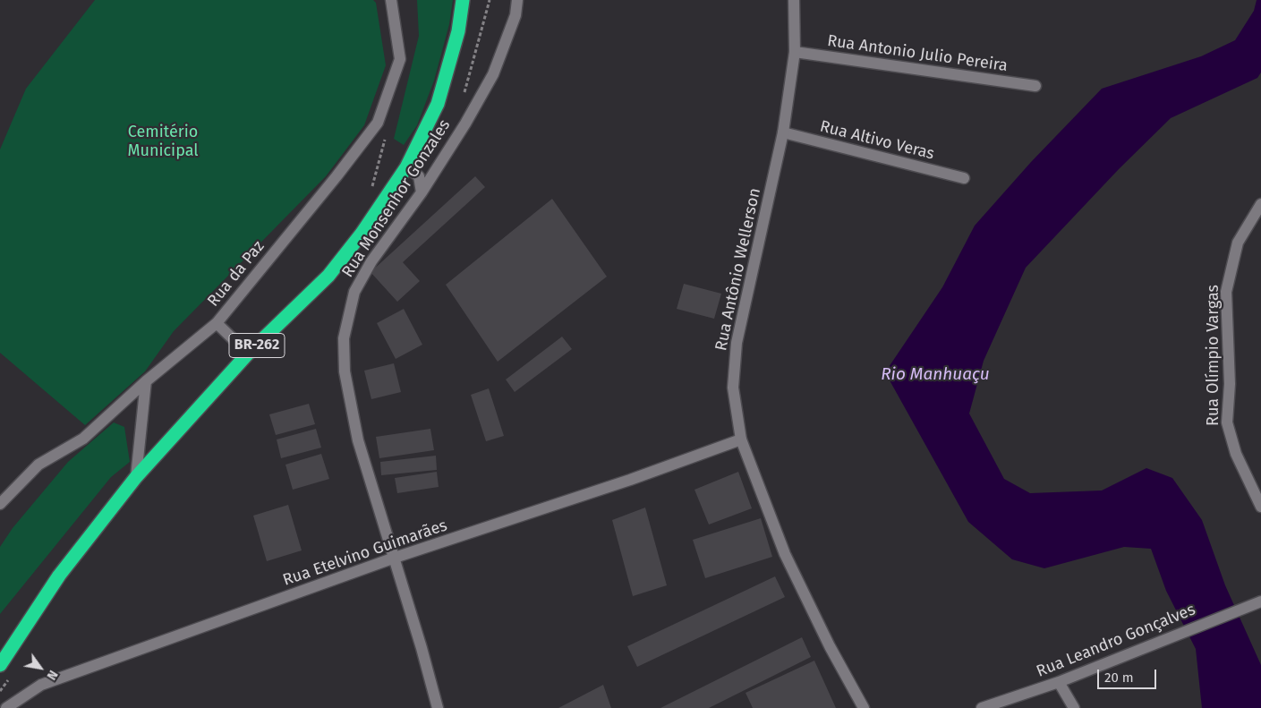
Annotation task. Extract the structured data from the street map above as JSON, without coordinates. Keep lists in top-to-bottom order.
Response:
{
  "streets": {
    "highway": ["BR-262"],
    "street": [
      "Rua Antonio Julio Pereira",
      "Rua Altivo Veras",
      "Rua Monsenhor Gonzales",
      "Rua Antônio Wellerson",
      "Rua da Paz",
      "Rua Olímpio Vargas",
      "Rua Etelvino Guimarães",
      "Rua Leandro Gonçalves"
    ]
  },
  "crossings": [
    ["Rua Antonio Julio Pereira", "Rua Antônio Wellerson"],
    ["Rua Altivo Veras", "Rua Antônio Wellerson"],
    ["Rua Monsenhor Gonzales", "Rua Etelvino Guimarães"],
    ["Rua Antônio Wellerson", "Rua Etelvino Guimarães"]
  ],
  "water": ["Rio Manhuaçu"],
  "parks": ["Cemitério Municipal"],
  "scale_bar": "20 m",
  "north": "bottom right"
}
